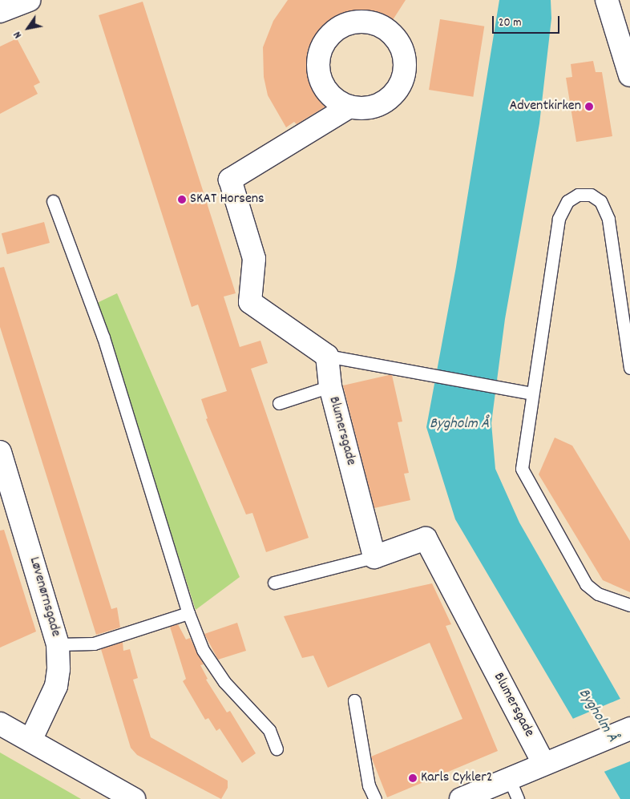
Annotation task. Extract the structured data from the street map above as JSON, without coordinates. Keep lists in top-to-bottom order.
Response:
{
  "streets": {
    "street": ["Blumersgade", "Løvenørnsgade"]
  },
  "water": ["Bygholm Å"],
  "places": ["Adventkirken", "SKAT Horsens", "Karls Cykler2"],
  "scale_bar": "20 m",
  "north": "bottom left"
}
